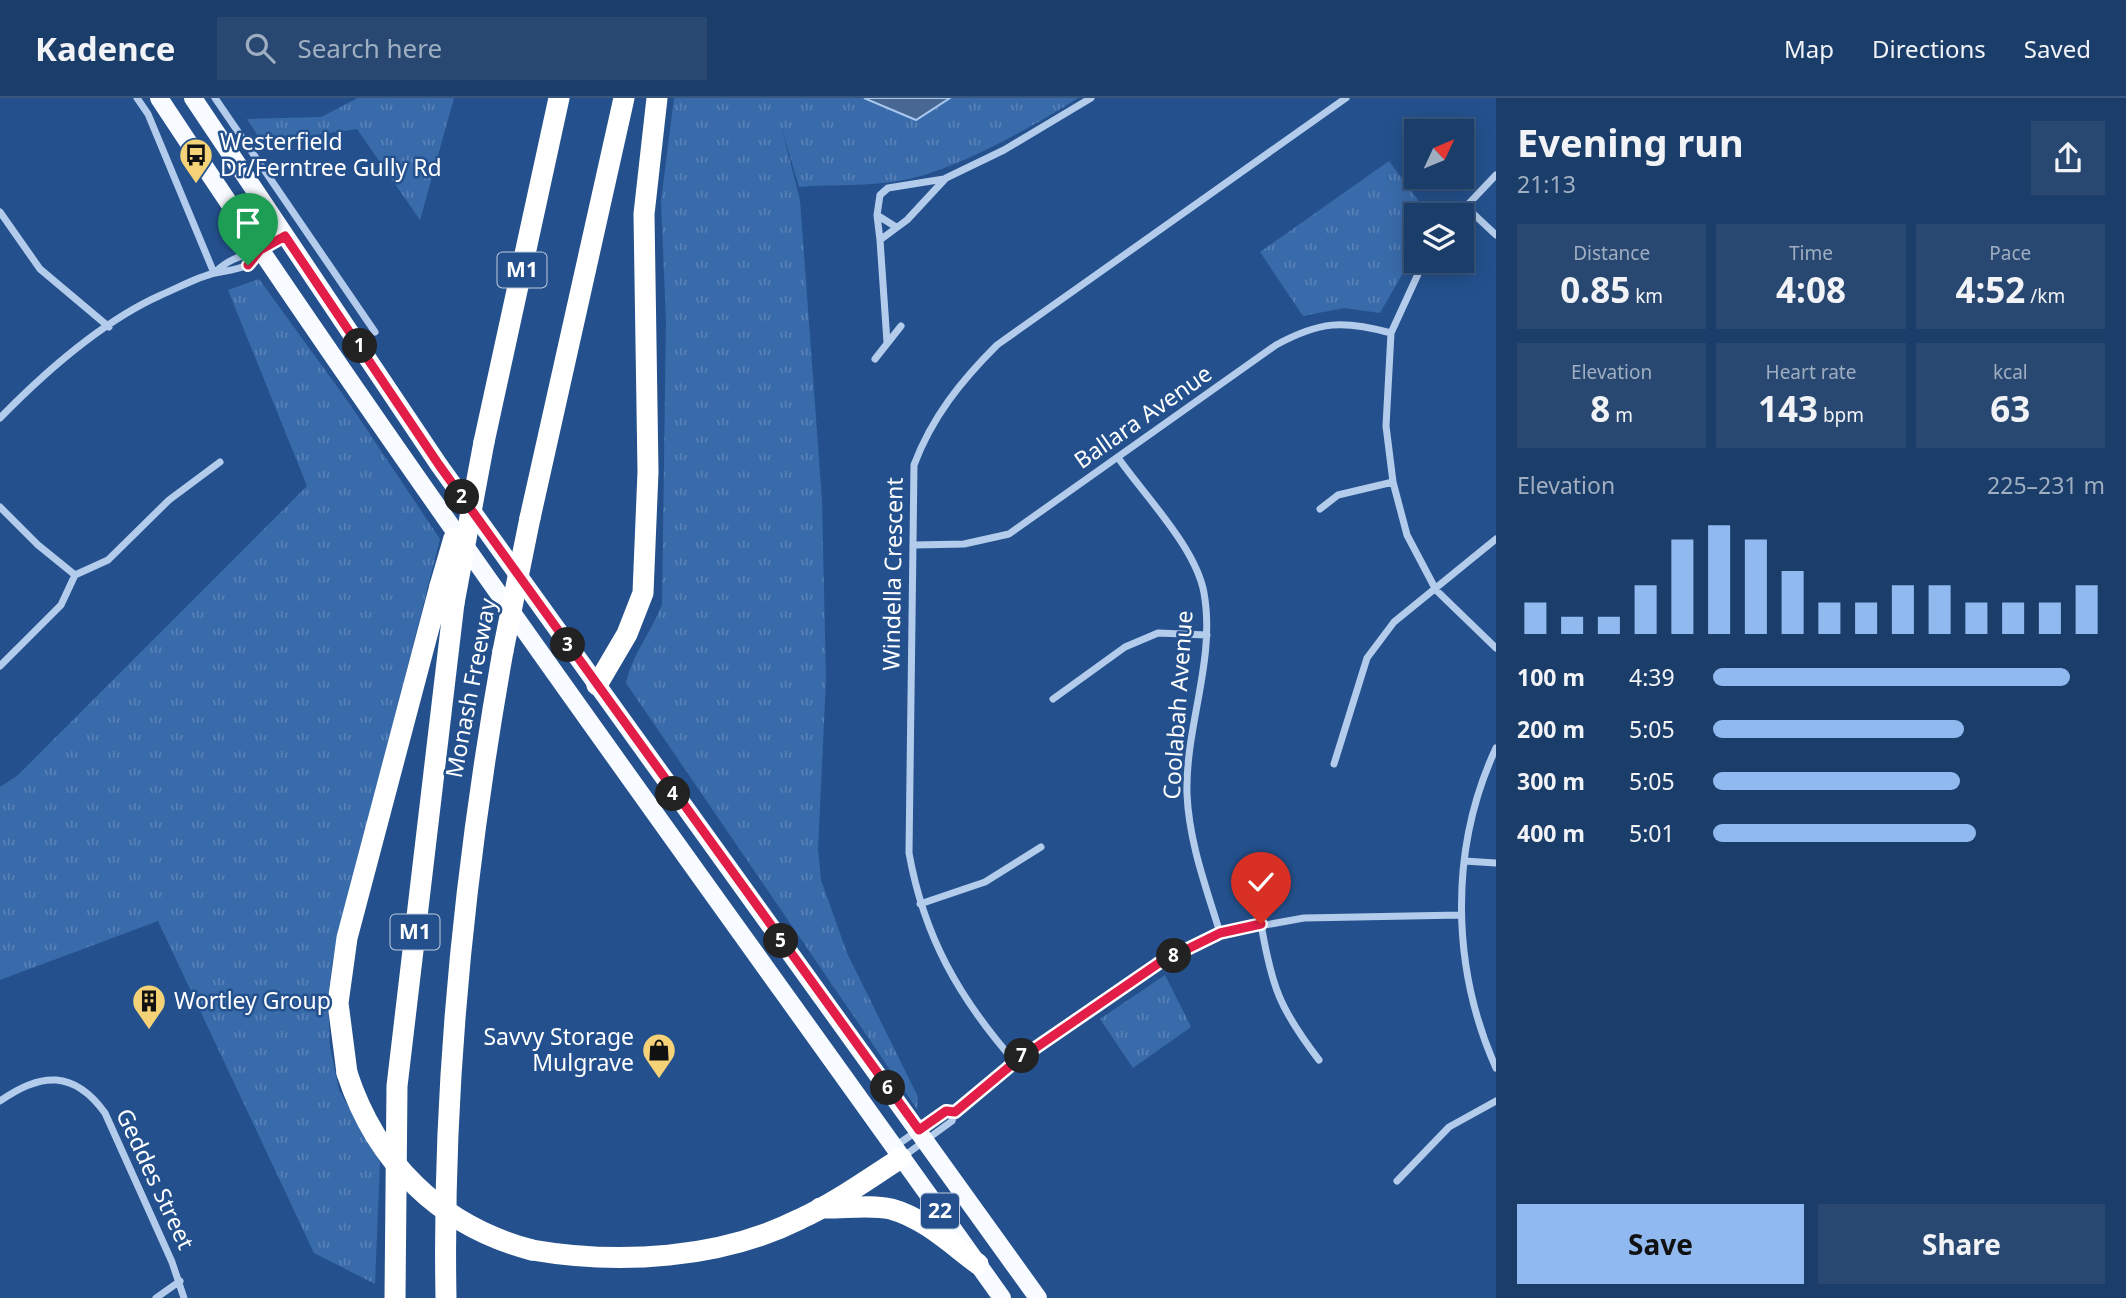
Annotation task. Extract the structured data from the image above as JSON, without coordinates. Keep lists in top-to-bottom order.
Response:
{
  "streets": {
    "highway": ["M1", "Monash Freeway"],
    "main road": ["22"],
    "street": [
      "Ballara Avenue",
      "Windella Crescent",
      "Coolabah Avenue",
      "Geddes Street"
    ]
  },
  "crossings": [
    ["Ballara Avenue", "Windella Crescent"],
    ["Ballara Avenue", "Coolabah Avenue"]
  ],
  "places": {
    "bus stop": ["Westerfield Dr/Ferntree Gully Rd"],
    "building": ["Wortley Group"],
    "shop": ["Savvy Storage Mulgrave"]
  },
  "north": "top right",
  "page": {
    "header": "Kadence",
    "search": "Search here",
    "nav": ["Map", "Directions", "Saved"],
    "heading": ["Evening run", "21:13"],
    "stats": [
      ["Distance", "0.85 km"],
      ["Time", "4:08"],
      ["Pace", "4:52 /km"],
      ["Elevation", "8 m"],
      ["Heart rate", "143 bpm"],
      ["kcal", "63"]
    ],
    "pins": [
      "1",
      "2",
      "3",
      "4",
      "5",
      "8",
      "7",
      "6"
    ],
    "chart": ["Elevation", "225–231 m"],
    "list": [
      {
        "name": "100 m",
        "note": "4:39"
      },
      {
        "name": "200 m",
        "note": "5:05"
      },
      {
        "name": "300 m",
        "note": "5:05"
      },
      {
        "name": "400 m",
        "note": "5:01"
      }
    ],
    "buttons": ["Save", "Share"]
  }
}
